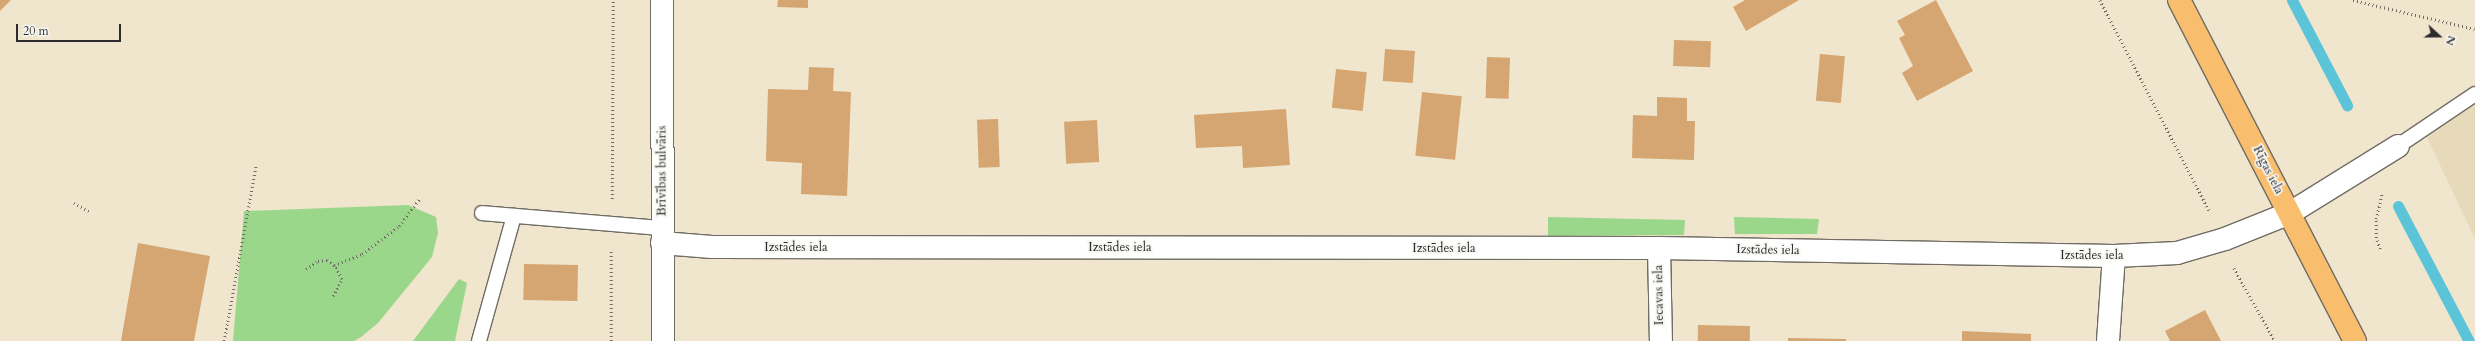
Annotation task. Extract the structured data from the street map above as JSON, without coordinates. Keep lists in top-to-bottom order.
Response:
{
  "streets": {
    "main road": ["Rīgas iela"],
    "street": ["Brīvības bulvāris", "Izstādes iela", "Iecavas iela"]
  },
  "crossings": [
    ["Rīgas iela", "Izstādes iela"],
    ["Brīvības bulvāris", "Izstādes iela"],
    ["Izstādes iela", "Iecavas iela"]
  ],
  "scale_bar": "20 m",
  "north": "right"
}
